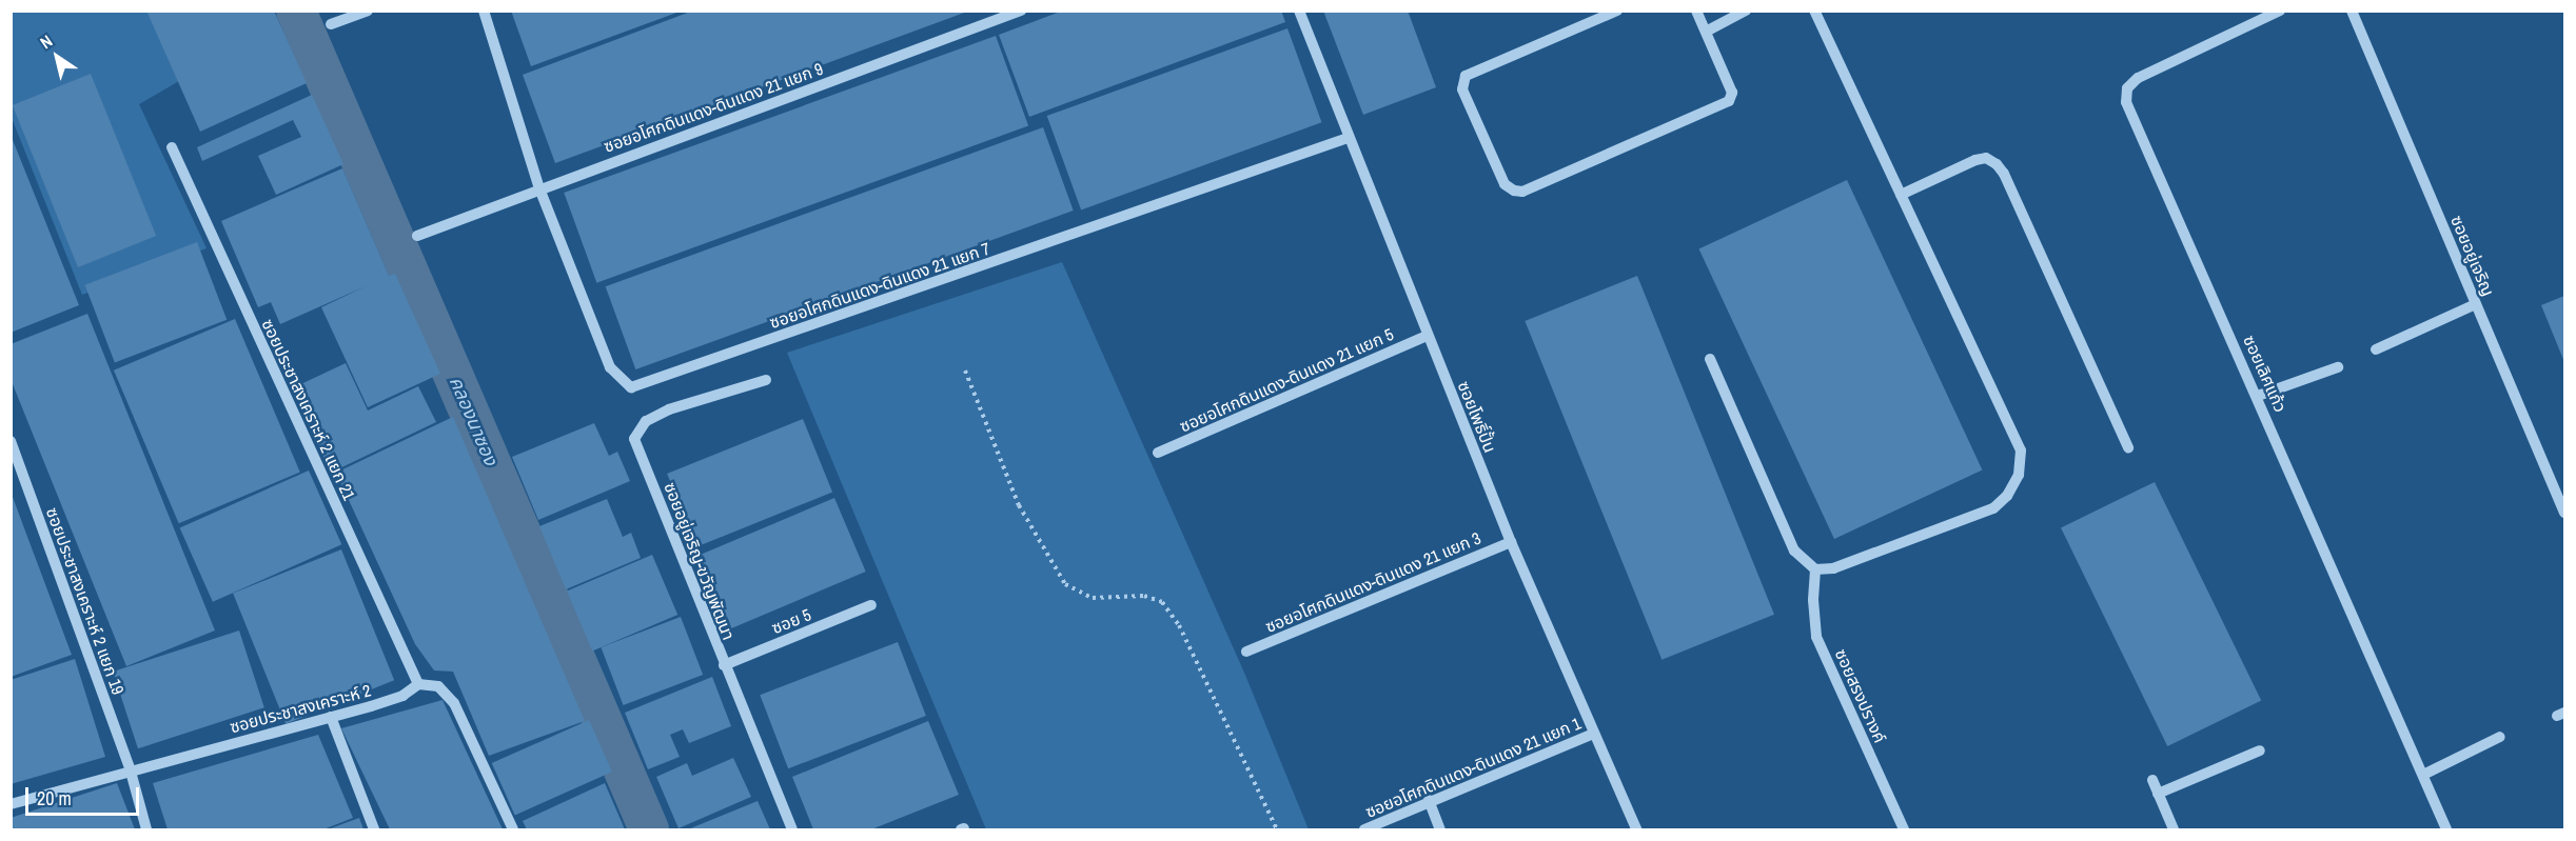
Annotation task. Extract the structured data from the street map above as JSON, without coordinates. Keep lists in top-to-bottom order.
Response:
{
  "streets": {
    "street": [
      "ซอยอโศกดินแดง-ดินแดง 21 แยก 9",
      "ซอยอยู่เจริญ",
      "ซอยอโศกดินแดง-ดินแดง 21 แยก 7",
      "ซอยเลิศแก้ว",
      "ซอยอโศกดินแดง-ดินแดง 21 แยก 5",
      "ซอยประชาสงเคราะห์ 2 แยก 21",
      "ซอยโพธิ์ปั้น",
      "ซอยอยู่เจริญ-ขวัญพัฒนา",
      "ซอยอโศกดินแดง-ดินแดง 21 แยก 3",
      "ซอยประชาสงเคราะห์ 2 แยก 19",
      "ซอย 5",
      "ซอยสรงปรางค์",
      "ซอยประชาสงเคราะห์ 2",
      "ซอยอโศกดินแดง-ดินแดง 21 แยก 1"
    ]
  },
  "crossings": [
    ["ซอยอโศกดินแดง-ดินแดง 21 แยก 9", "ซอยอโศกดินแดง-ดินแดง 21 แยก 7"],
    ["ซอยอโศกดินแดง-ดินแดง 21 แยก 7", "ซอยโพธิ์ปั้น"],
    ["ซอยอโศกดินแดง-ดินแดง 21 แยก 5", "ซอยโพธิ์ปั้น"],
    ["ซอยประชาสงเคราะห์ 2 แยก 21", "ซอยประชาสงเคราะห์ 2"],
    ["ซอยโพธิ์ปั้น", "ซอยอโศกดินแดง-ดินแดง 21 แยก 3"],
    ["ซอยโพธิ์ปั้น", "ซอยอโศกดินแดง-ดินแดง 21 แยก 1"],
    ["ซอยอยู่เจริญ-ขวัญพัฒนา", "ซอย 5"],
    ["ซอยประชาสงเคราะห์ 2 แยก 19", "ซอยประชาสงเคราะห์ 2"]
  ],
  "water": ["คลองนาซอง"],
  "scale_bar": "20 m",
  "north": "top left"
}
